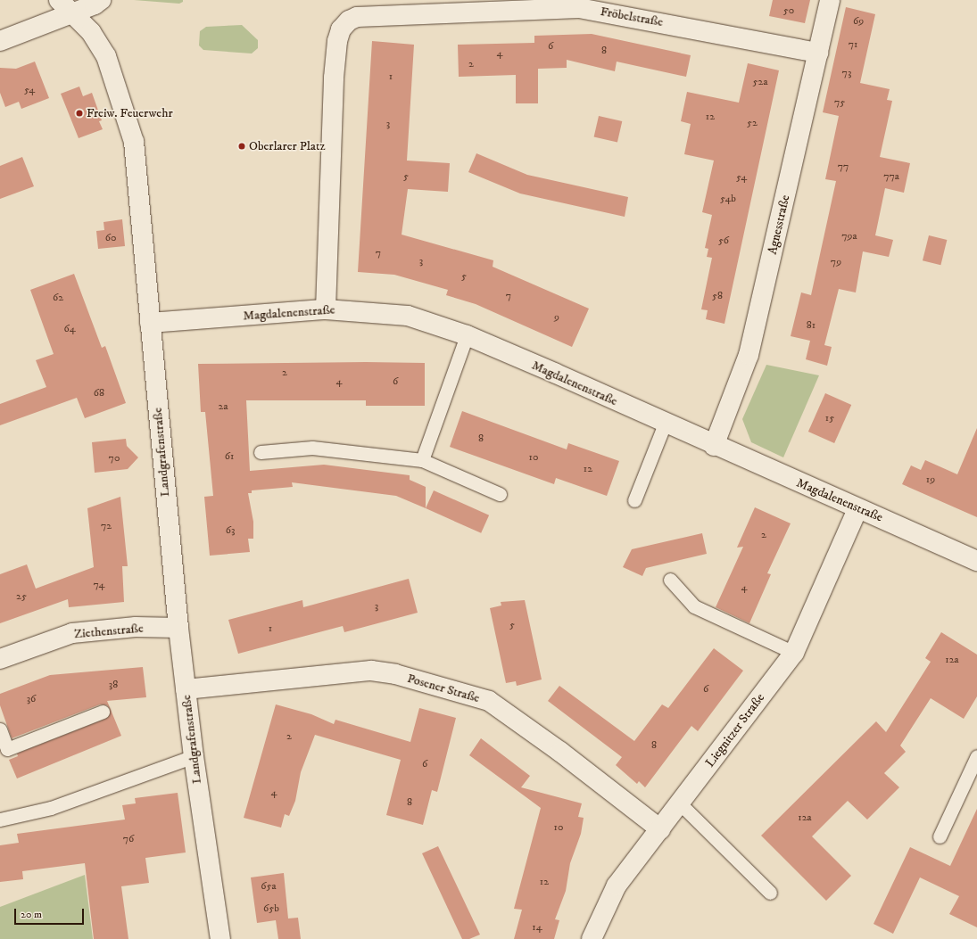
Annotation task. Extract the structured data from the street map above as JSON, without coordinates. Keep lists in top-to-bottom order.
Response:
{
  "streets": {
    "street": [
      "Fröbelstraße",
      "Agnesstraße",
      "Magdalenenstraße",
      "Landgrafenstraße",
      "Ziethenstraße",
      "Posener Straße",
      "Liegnitzer Straße"
    ]
  },
  "crossings": [
    ["Fröbelstraße", "Agnesstraße"],
    ["Fröbelstraße", "Magdalenenstraße"],
    ["Agnesstraße", "Magdalenenstraße"],
    ["Magdalenenstraße", "Landgrafenstraße"],
    ["Magdalenenstraße", "Liegnitzer Straße"],
    ["Landgrafenstraße", "Ziethenstraße"],
    ["Landgrafenstraße", "Posener Straße"],
    ["Posener Straße", "Liegnitzer Straße"]
  ],
  "places": ["Freiw. Feuerwehr", "Oberlarer Platz"],
  "house_numbers": [
    "50",
    "69",
    "71",
    "6",
    "8",
    "4",
    "2",
    "73",
    "1",
    "52a",
    "54",
    "75",
    "12",
    "52",
    "3",
    "77",
    "5",
    "77a",
    "54",
    "54b",
    "79a",
    "60",
    "56",
    "7",
    "3",
    "79",
    "5",
    "7",
    "58",
    "62",
    "9",
    "81",
    "64",
    "2",
    "4",
    "6",
    "68",
    "2a",
    "15",
    "8",
    "61",
    "10",
    "70",
    "12",
    "19",
    "72",
    "63",
    "2",
    "74",
    "4",
    "25",
    "3",
    "5",
    "1",
    "12a",
    "38",
    "6",
    "36",
    "2",
    "8",
    "6",
    "4",
    "8",
    "12a",
    "10",
    "76",
    "12",
    "65a",
    "65b",
    "14"
  ],
  "scale_bar": "20 m"
}
